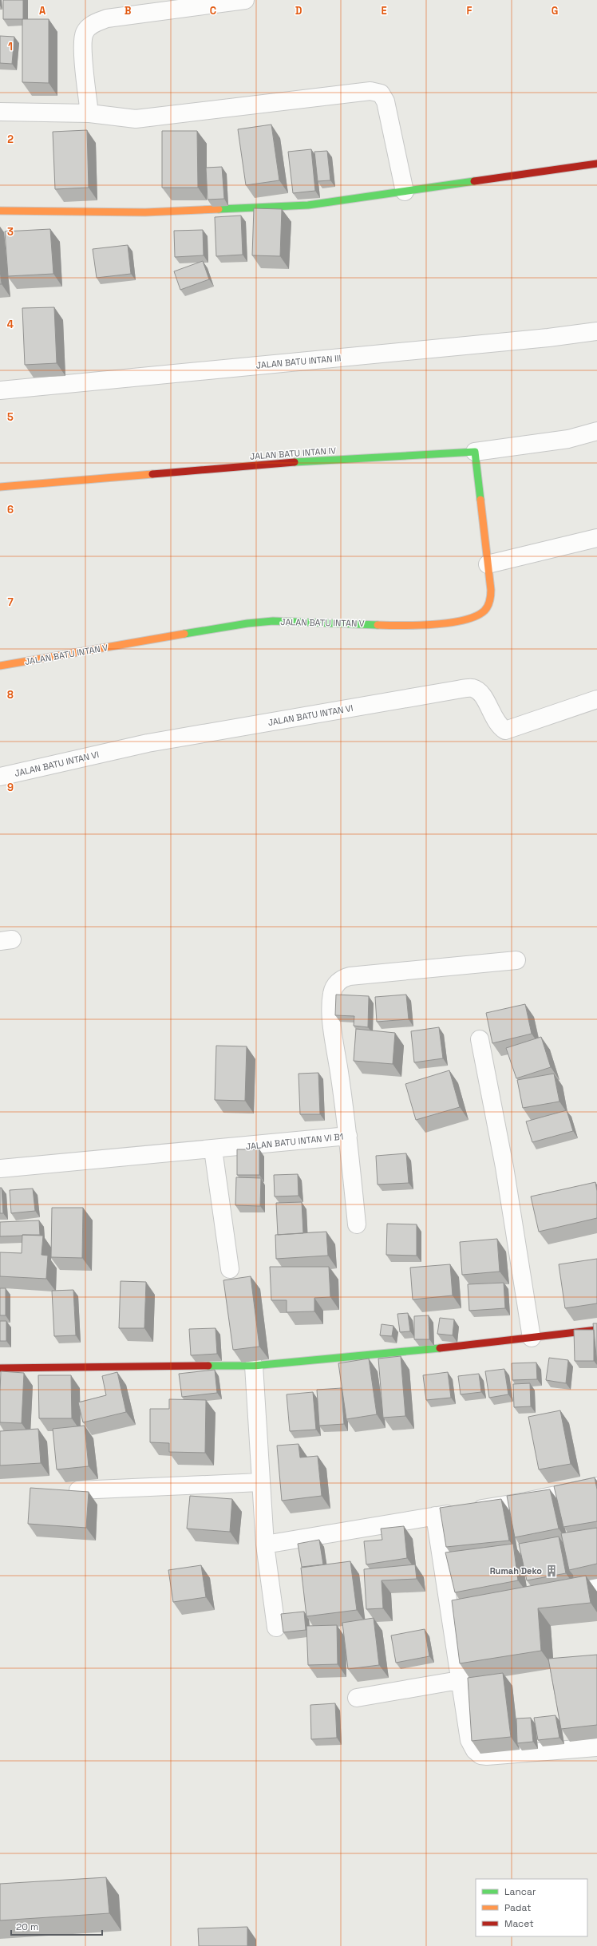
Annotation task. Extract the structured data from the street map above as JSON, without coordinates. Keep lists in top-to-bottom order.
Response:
{
  "streets": {
    "street": [
      "JALAN BATU INTAN III",
      "JALAN BATU INTAN IV",
      "JALAN BATU INTAN V",
      "JALAN BATU INTAN VI",
      "JALAN BATU INTAN VI B1"
    ]
  },
  "places": {
    "building": ["Rumah Deko"]
  },
  "legend": ["Lancar", "Padat", "Macet"],
  "scale_bar": "20 m",
  "grid": {
    "columns": [
      "A",
      "B",
      "C",
      "D",
      "E",
      "F",
      "G"
    ],
    "rows": [
      "1",
      "2",
      "3",
      "4",
      "5",
      "6",
      "7",
      "8",
      "9"
    ]
  }
}
